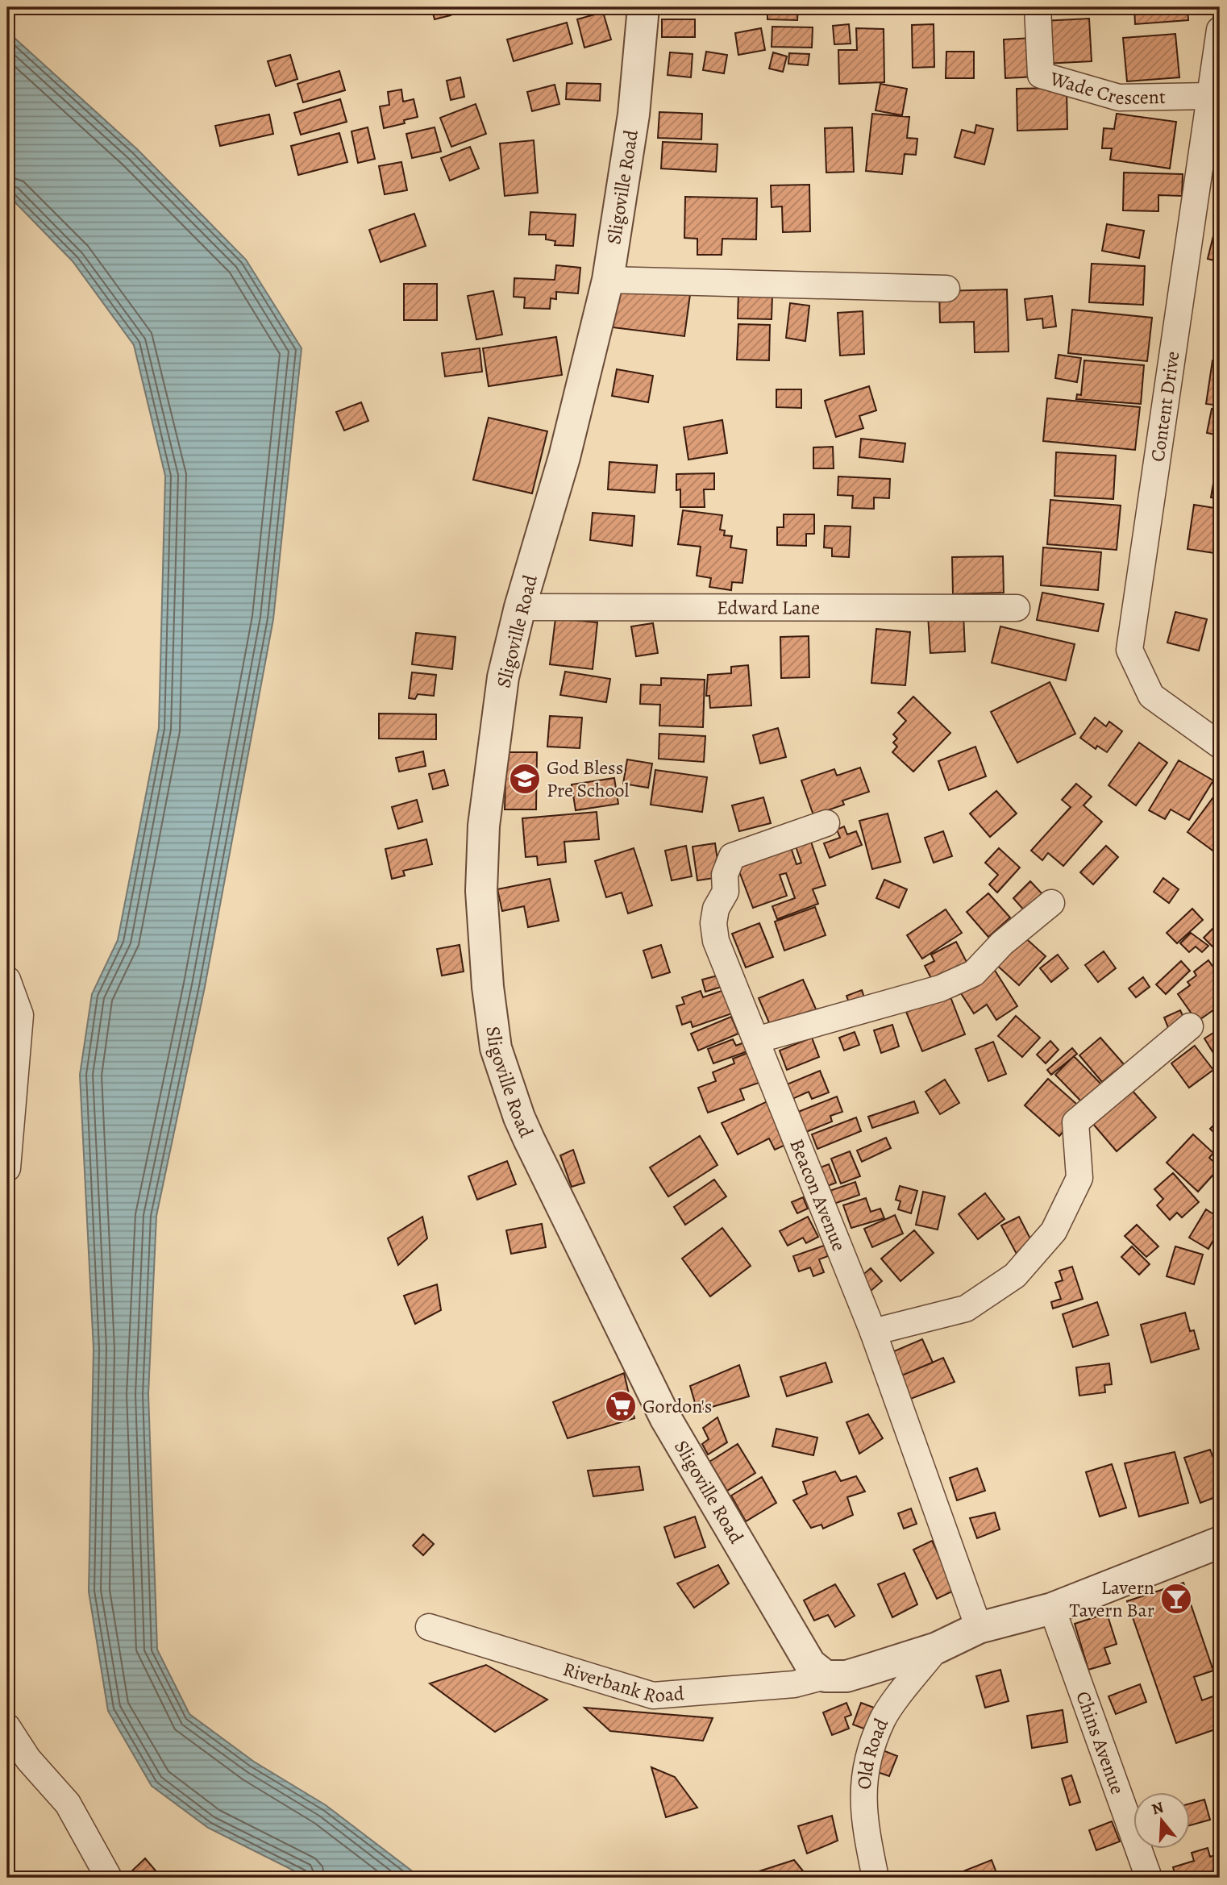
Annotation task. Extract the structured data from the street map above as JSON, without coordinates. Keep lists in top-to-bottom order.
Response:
{
  "streets": {
    "street": [
      "Wade Crescent",
      "Sligoville Road",
      "Content Drive",
      "Edward Lane",
      "Beacon Avenue",
      "Riverbank Road",
      "Chins Avenue",
      "Old Road"
    ]
  },
  "crossings": [
    ["Wade Crescent", "Content Drive"],
    ["Sligoville Road", "Edward Lane"],
    ["Sligoville Road", "Riverbank Road"]
  ],
  "places": {
    "school or university": ["God Bless Pre School"],
    "supermarket": ["Gordon's"],
    "bar": ["Lavern Tavern Bar"]
  },
  "north": "top"
}
